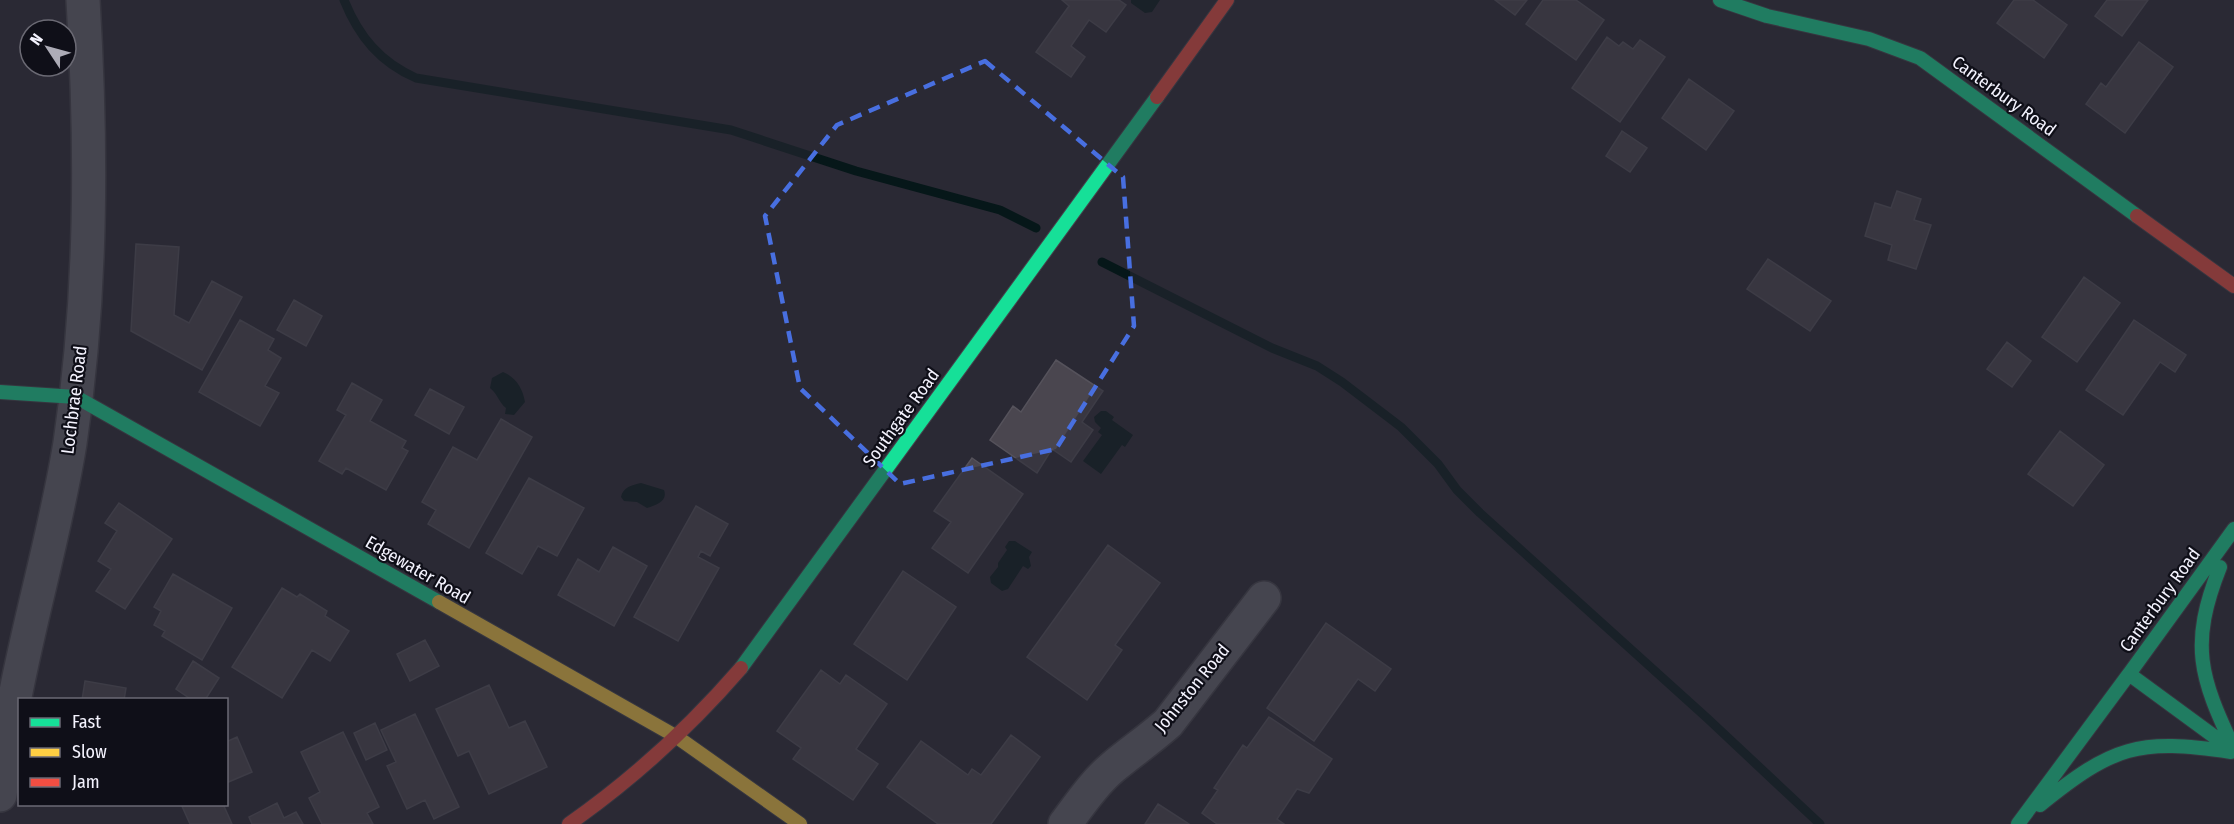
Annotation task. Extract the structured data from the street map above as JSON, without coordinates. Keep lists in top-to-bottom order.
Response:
{
  "streets": {
    "main road": ["Canterbury Road", "Southgate Road", "Edgewater Road"],
    "street": ["Lochbrae Road", "Johnston Road"]
  },
  "crossings": [
    ["Lochbrae Road", "Edgewater Road"],
    ["Southgate Road", "Edgewater Road"]
  ],
  "legend": ["Fast", "Slow", "Jam"],
  "north": "top left"
}
